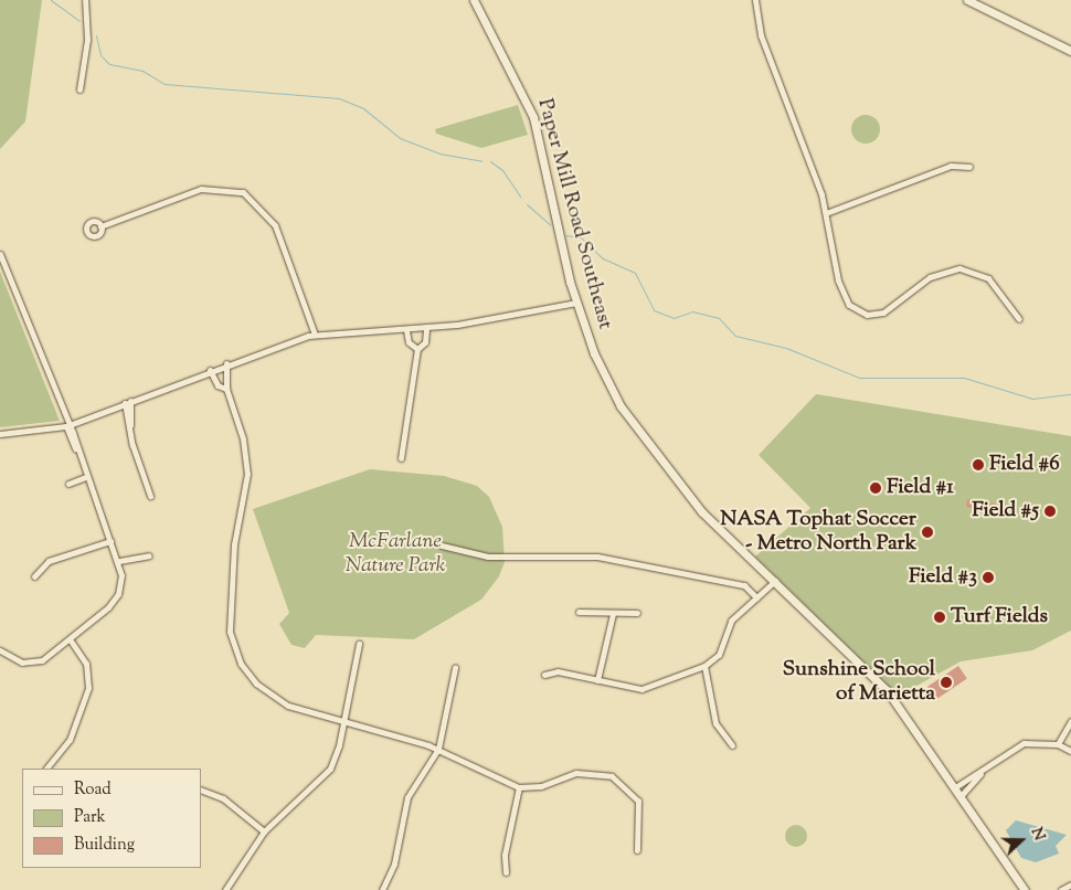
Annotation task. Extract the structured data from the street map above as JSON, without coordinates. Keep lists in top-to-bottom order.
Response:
{
  "streets": {
    "street": ["Paper Mill Road Southeast"]
  },
  "parks": ["McFarlane Nature Park"],
  "places": [
    "Field #6",
    "Field #1",
    "Field #5",
    "NASA Tophat Soccer - Metro North Park",
    "Field #3",
    "Turf Fields",
    "Sunshine School of Marietta"
  ],
  "legend": ["Road", "Park", "Building"],
  "north": "right"
}
